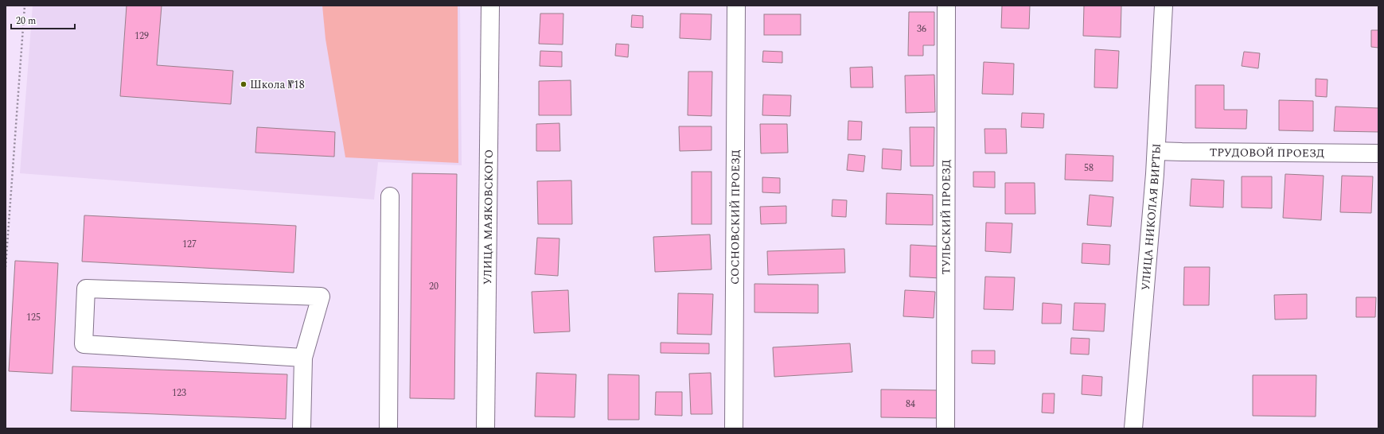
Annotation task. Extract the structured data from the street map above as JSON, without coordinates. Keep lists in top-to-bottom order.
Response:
{
  "streets": {
    "street": [
      "ТРУДОВОЙ ПРОЕЗД",
      "УЛИЦА МАЯКОВСКОГО",
      "СОСНОВСКИЙ ПРОЕЗД",
      "ТУЛЬСКИЙ ПРОЕЗД",
      "УЛИЦА НИКОЛАЯ ВИРТЫ"
    ]
  },
  "crossings": [
    ["ТРУДОВОЙ ПРОЕЗД", "УЛИЦА НИКОЛАЯ ВИРТЫ"]
  ],
  "places": ["Школа №18"],
  "house_numbers": [
    "36",
    "129",
    "58",
    "127",
    "20",
    "125",
    "123",
    "84"
  ],
  "scale_bar": "20 m"
}
